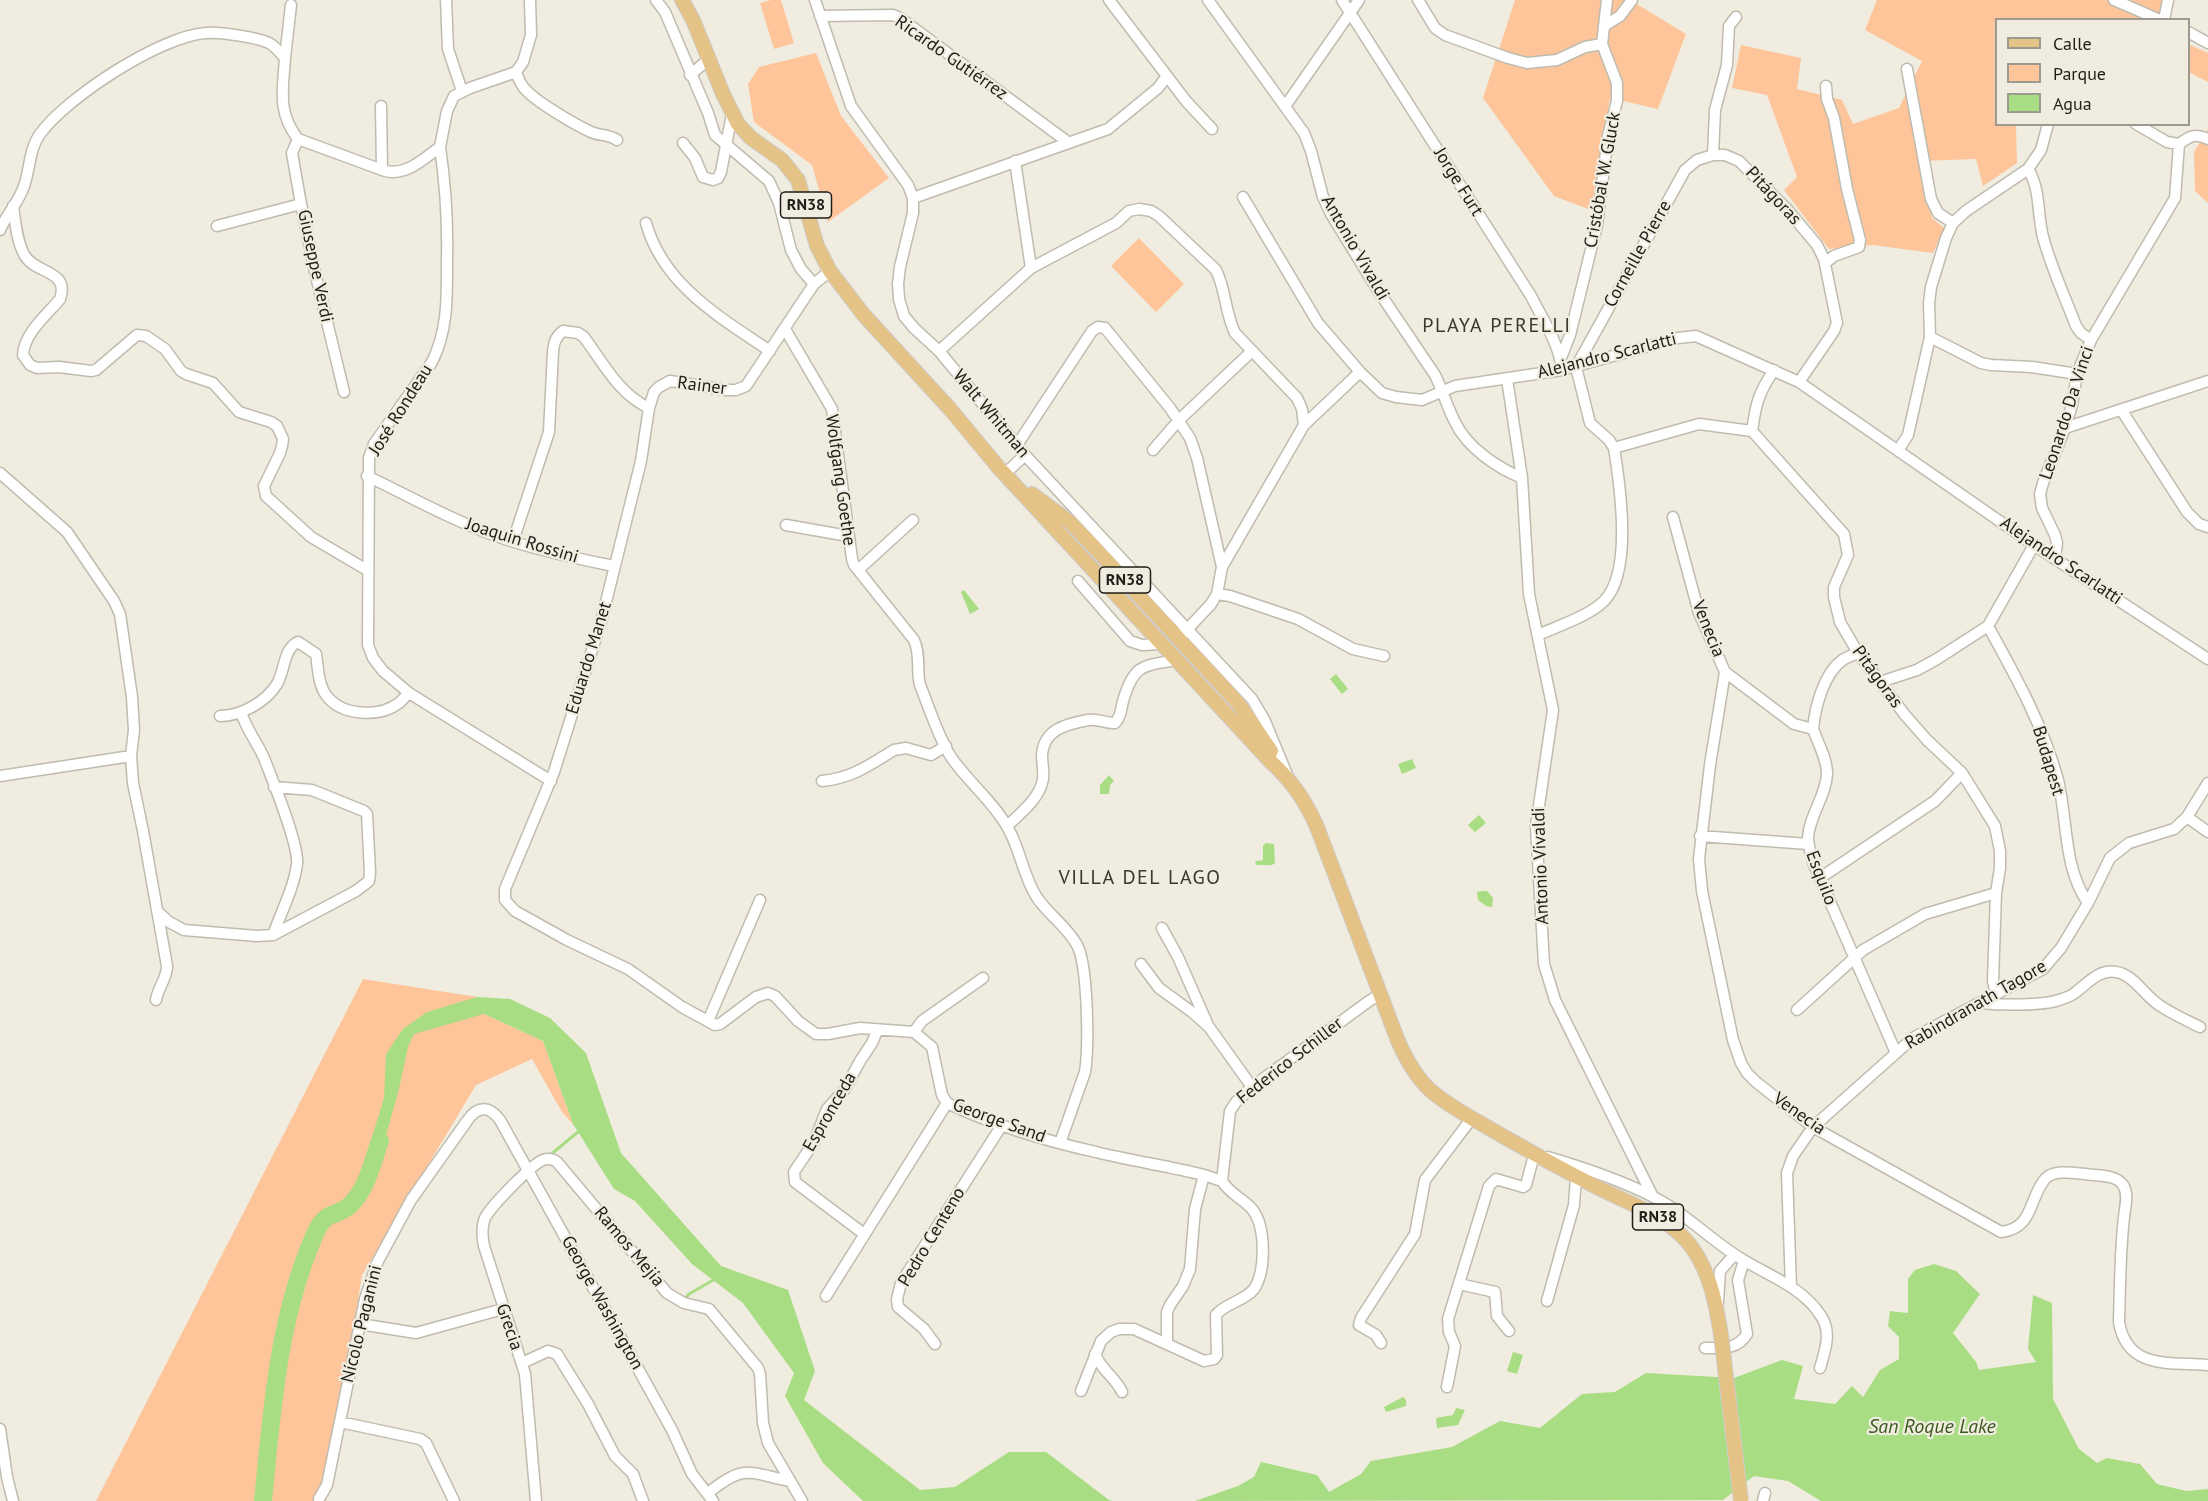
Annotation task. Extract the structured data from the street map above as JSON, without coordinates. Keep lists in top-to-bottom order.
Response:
{
  "streets": {
    "main road": ["RN38"],
    "street": [
      "Ricardo Gutiérrez",
      "Cristóbal W. Gluck",
      "Jorge Furt",
      "Pitágoras",
      "Antonio Vivaldi",
      "Corneille Pierre",
      "Giuseppe Verdi",
      "Alejandro Scarlatti",
      "Rainer",
      "José Rondeau",
      "Leonardo Da Vinci",
      "Walt Whitman",
      "Wolfgang Goethe",
      "Joaquin Rossini",
      "Venecia",
      "Eduardo Manet",
      "Budapest",
      "Esquilo",
      "Rabindranath Tagore",
      "Federico Schiller",
      "Espronceda",
      "George Sand",
      "Pedro Centeno",
      "Ramos Mejía",
      "George Washington",
      "Nícolo Paganini",
      "Grecia"
    ]
  },
  "crossings": [
    ["Cristóbal W. Gluck", "Jorge Furt"],
    ["Jorge Furt", "Alejandro Scarlatti"],
    ["Pitágoras", "Corneille Pierre"],
    ["Pitágoras", "Alejandro Scarlatti"],
    ["Pitágoras", "Rabindranath Tagore"],
    ["RN38", "Rainer"],
    ["RN38", "Walt Whitman"],
    ["RN38", "Federico Schiller"],
    ["Antonio Vivaldi", "Alejandro Scarlatti"],
    ["Corneille Pierre", "Alejandro Scarlatti"],
    ["Alejandro Scarlatti", "Leonardo Da Vinci"],
    ["Rainer", "Wolfgang Goethe"],
    ["Rainer", "Eduardo Manet"],
    ["José Rondeau", "Joaquin Rossini"],
    ["José Rondeau", "Eduardo Manet"],
    ["Wolfgang Goethe", "George Sand"],
    ["Joaquin Rossini", "Eduardo Manet"],
    ["Venecia", "Rabindranath Tagore"],
    ["Budapest", "Rabindranath Tagore"],
    ["Esquilo", "Rabindranath Tagore"],
    ["George Sand", "Pedro Centeno"],
    ["Ramos Mejía", "George Washington"],
    ["Ramos Mejía", "Grecia"],
    ["George Washington", "Nícolo Paganini"],
    ["George Washington", "Grecia"]
  ],
  "districts": ["PLAYA PERELLI", "VILLA DEL LAGO"],
  "water": ["San Roque Lake"],
  "legend": ["Calle", "Parque", "Agua"]
}
